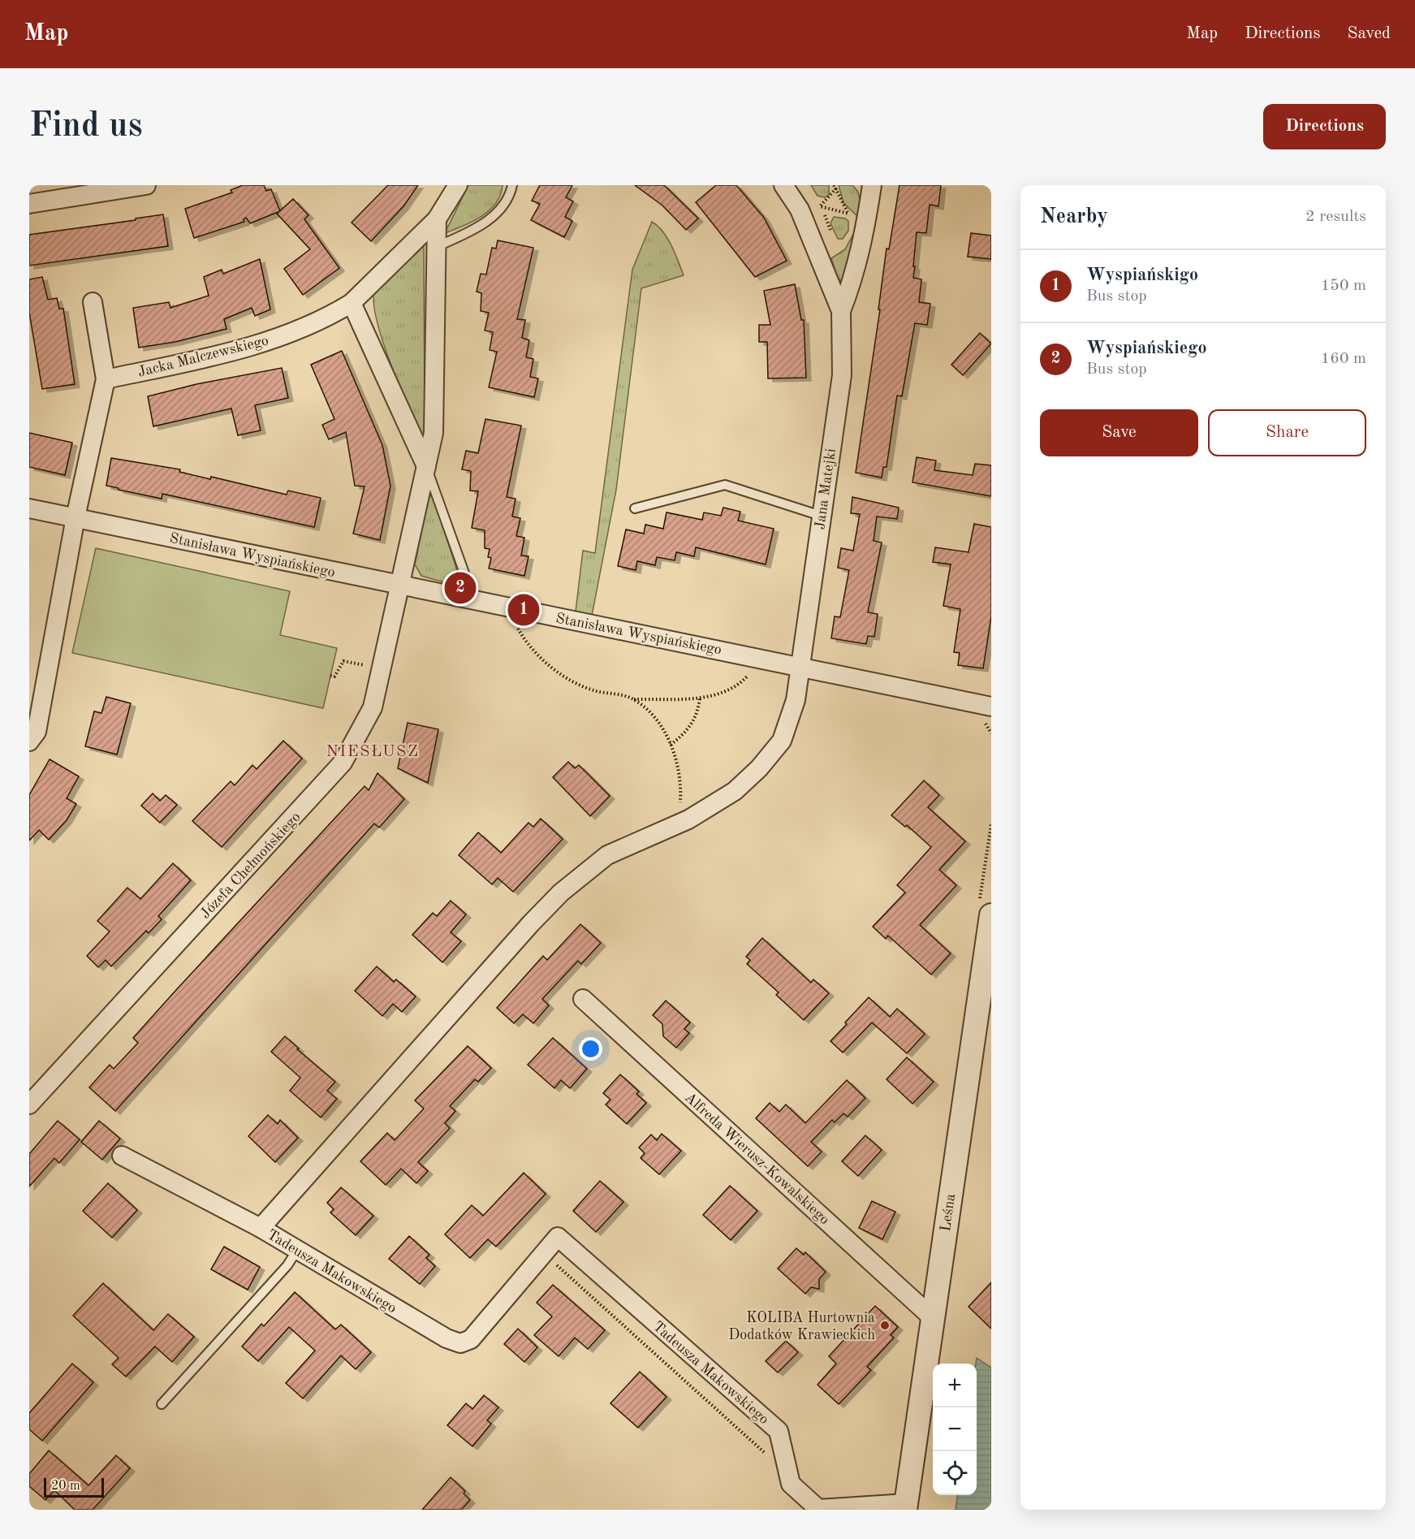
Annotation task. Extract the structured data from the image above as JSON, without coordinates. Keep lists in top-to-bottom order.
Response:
{
  "streets": {
    "street": [
      "Jacka Malczewskiego",
      "Jana Matejki",
      "Stanisława Wyspiańskiego",
      "Józefa Chełmońskiego",
      "Alfreda Wierusz-Kowalskiego",
      "Leśna",
      "Tadeusza Makowskiego"
    ]
  },
  "crossings": [
    ["Jana Matejki", "Stanisława Wyspiańskiego"],
    ["Jana Matejki", "Tadeusza Makowskiego"],
    ["Stanisława Wyspiańskiego", "Józefa Chełmońskiego"],
    ["Stanisława Wyspiańskiego", "Tadeusza Makowskiego"],
    ["Alfreda Wierusz-Kowalskiego", "Leśna"],
    ["Leśna", "Tadeusza Makowskiego"]
  ],
  "districts": ["NIESŁUSZ"],
  "places": ["KOLIBA Hurtownia Dodatków Krawieckich"],
  "scale_bar": "20 m",
  "page": {
    "header": "Map",
    "nav": ["Map", "Directions", "Saved"],
    "buttons": [
      "Directions",
      ["Save", "Share"]
    ],
    "title": "Find us",
    "heading": ["Nearby", "2 results"],
    "list": [
      {
        "mark": "1",
        "name": "Wyspiańskigo",
        "note": "Bus stop",
        "value": "150 m"
      },
      {
        "mark": "2",
        "name": "Wyspiańskiego",
        "note": "Bus stop",
        "value": "160 m"
      }
    ],
    "pins": ["2", "1"],
    "map_buttons": ["+", "−"],
    "scale": "20 m"
  }
}
